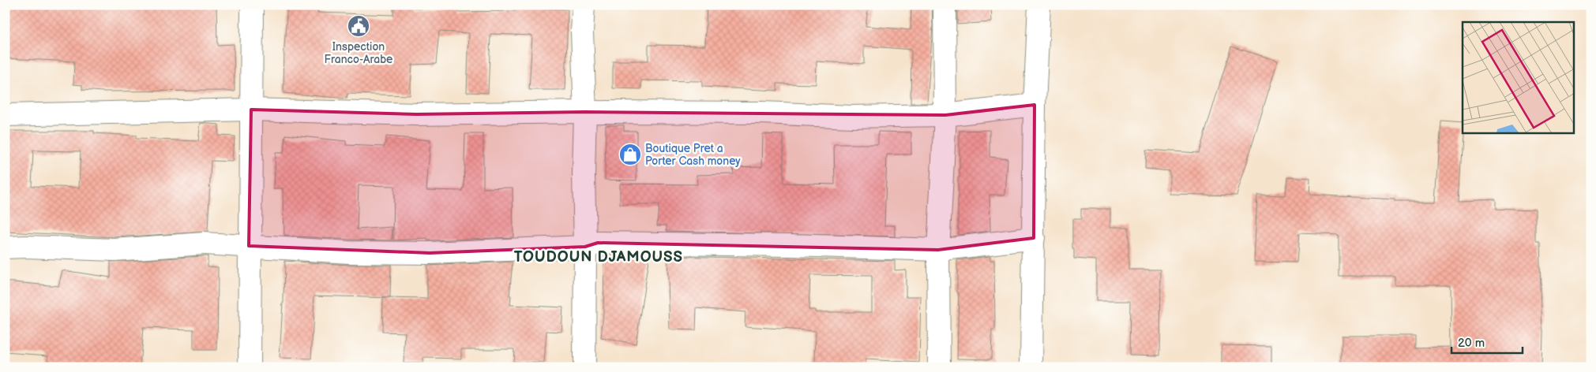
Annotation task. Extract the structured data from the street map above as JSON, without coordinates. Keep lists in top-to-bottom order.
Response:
{
  "districts": ["TOUDOUN DJAMOUSS"],
  "places": {
    "public building": ["Inspection Franco-Arabe"],
    "shop": ["Boutique Pret a Porter Cash money"]
  },
  "scale_bar": "20 m"
}
